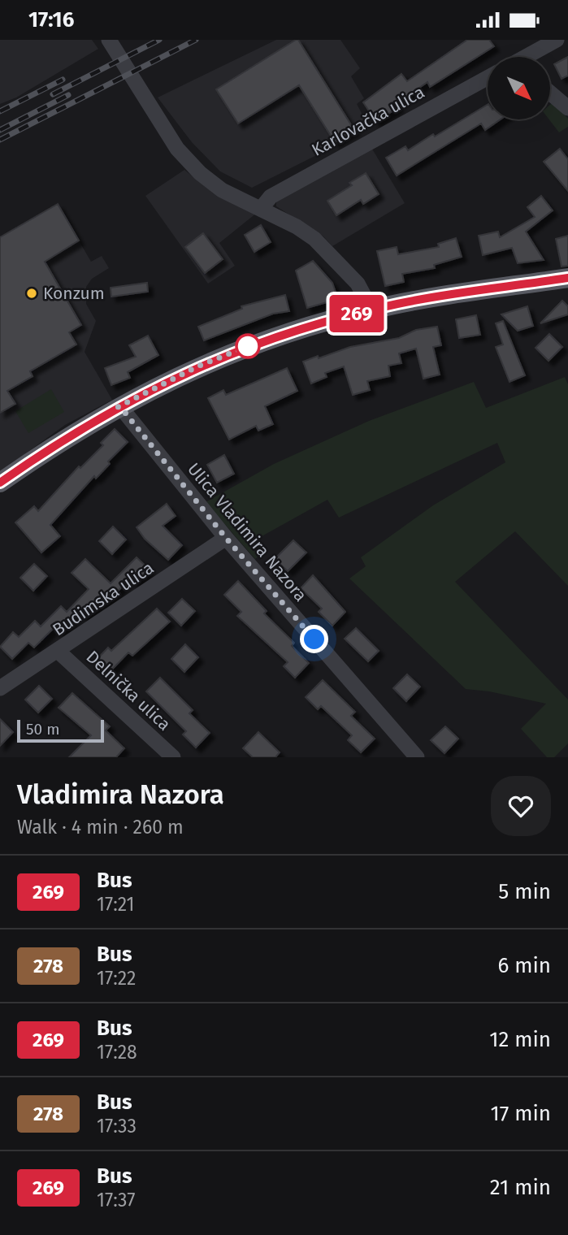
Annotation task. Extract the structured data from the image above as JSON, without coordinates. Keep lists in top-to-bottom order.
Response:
{
  "streets": {
    "street": [
      "Karlovačka ulica",
      "Ulica Vladimira Nazora",
      "Budimska ulica",
      "Delnička ulica"
    ]
  },
  "crossings": [
    ["Ulica Vladimira Nazora", "Budimska ulica"],
    ["Budimska ulica", "Delnička ulica"]
  ],
  "places": ["Konzum"],
  "lines": ["bus line 269"],
  "scale_bar": "50 m",
  "north": "bottom right",
  "page": {
    "status": "17:16",
    "on_map": "269",
    "scale": "50 m",
    "heading": ["Vladimira Nazora", "Walk · 4 min · 260 m"],
    "list": [
      {
        "mark": "269",
        "name": "Bus",
        "note": "17:21",
        "value": "5 min"
      },
      {
        "mark": "278",
        "name": "Bus",
        "note": "17:22",
        "value": "6 min"
      },
      {
        "mark": "269",
        "name": "Bus",
        "note": "17:28",
        "value": "12 min"
      },
      {
        "mark": "278",
        "name": "Bus",
        "note": "17:33",
        "value": "17 min"
      },
      {
        "mark": "269",
        "name": "Bus",
        "note": "17:37",
        "value": "21 min"
      }
    ]
  }
}
